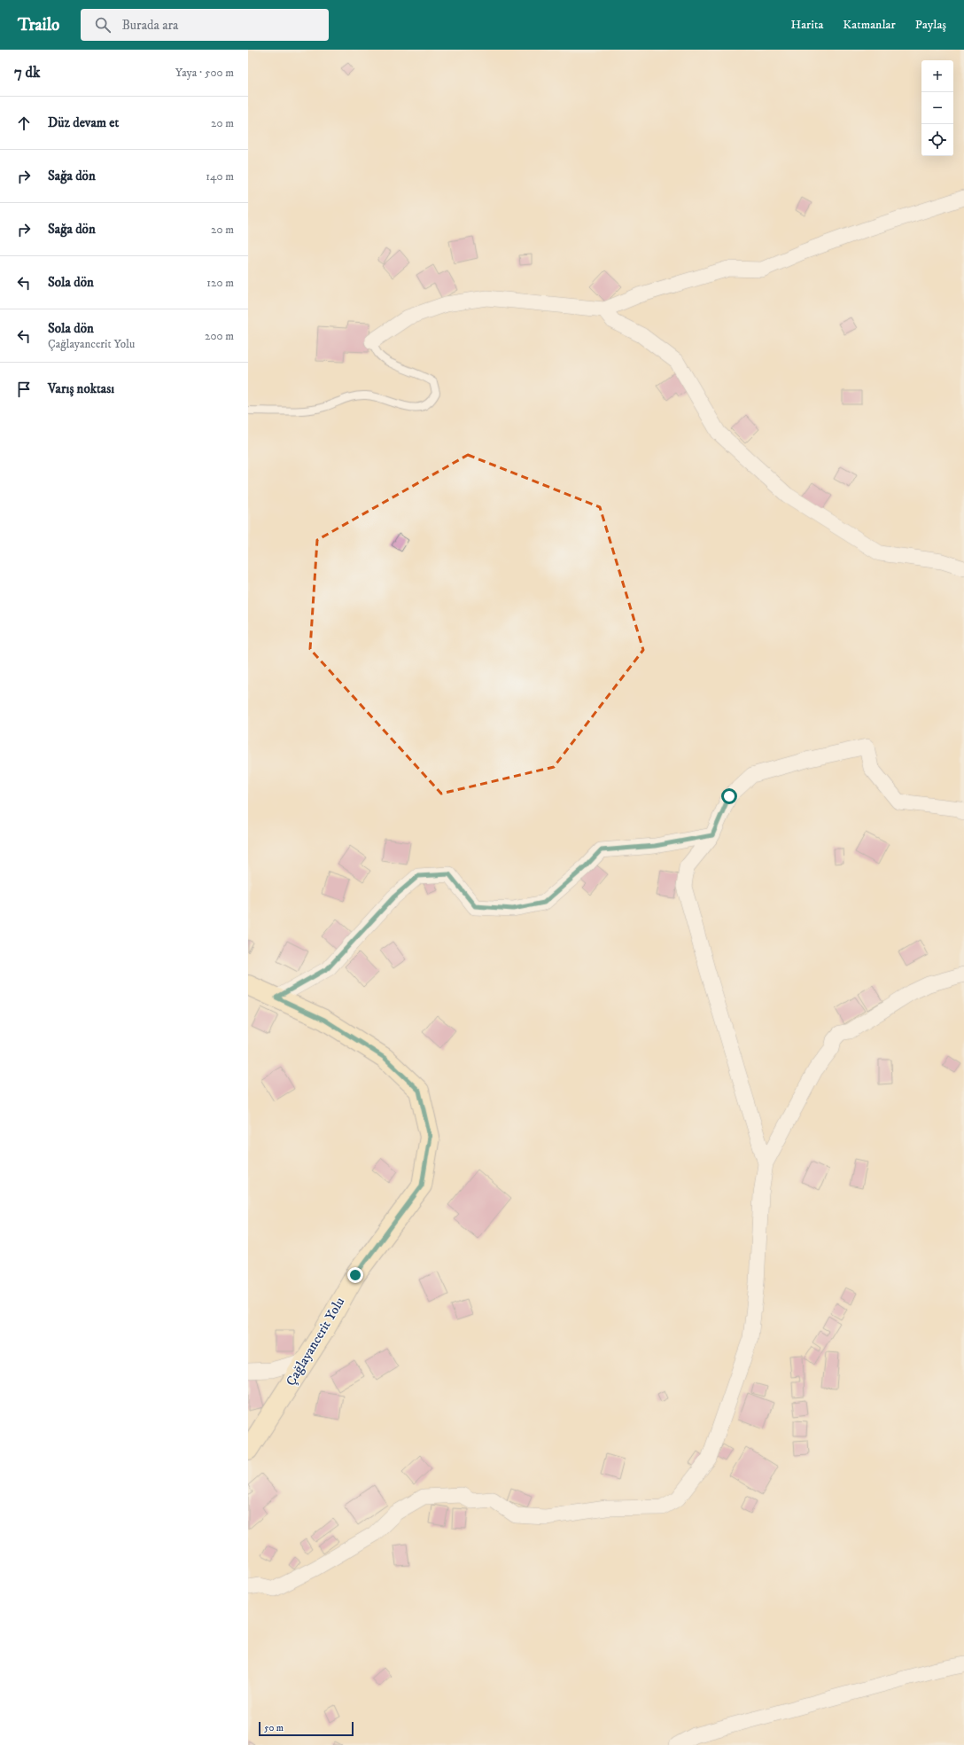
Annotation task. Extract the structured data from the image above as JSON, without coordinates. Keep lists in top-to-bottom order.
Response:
{
  "streets": {
    "main road": ["Çağlayancerit Yolu"]
  },
  "scale_bar": "50 m",
  "page": {
    "header": "Trailo",
    "search": "Burada ara",
    "nav": ["Harita", "Katmanlar", "Paylaş"],
    "heading": ["7 dk", "Yaya · 500 m"],
    "map_buttons": ["+", "−"],
    "list": [
      ["Düz devam et", "20 m"],
      ["Sağa dön", "140 m"],
      ["Sağa dön", "20 m"],
      ["Sola dön", "120 m"],
      ["Sola dön", "Çağlayancerit Yolu", "200 m"],
      "Varış noktası"
    ],
    "scale": "50 m"
  }
}
